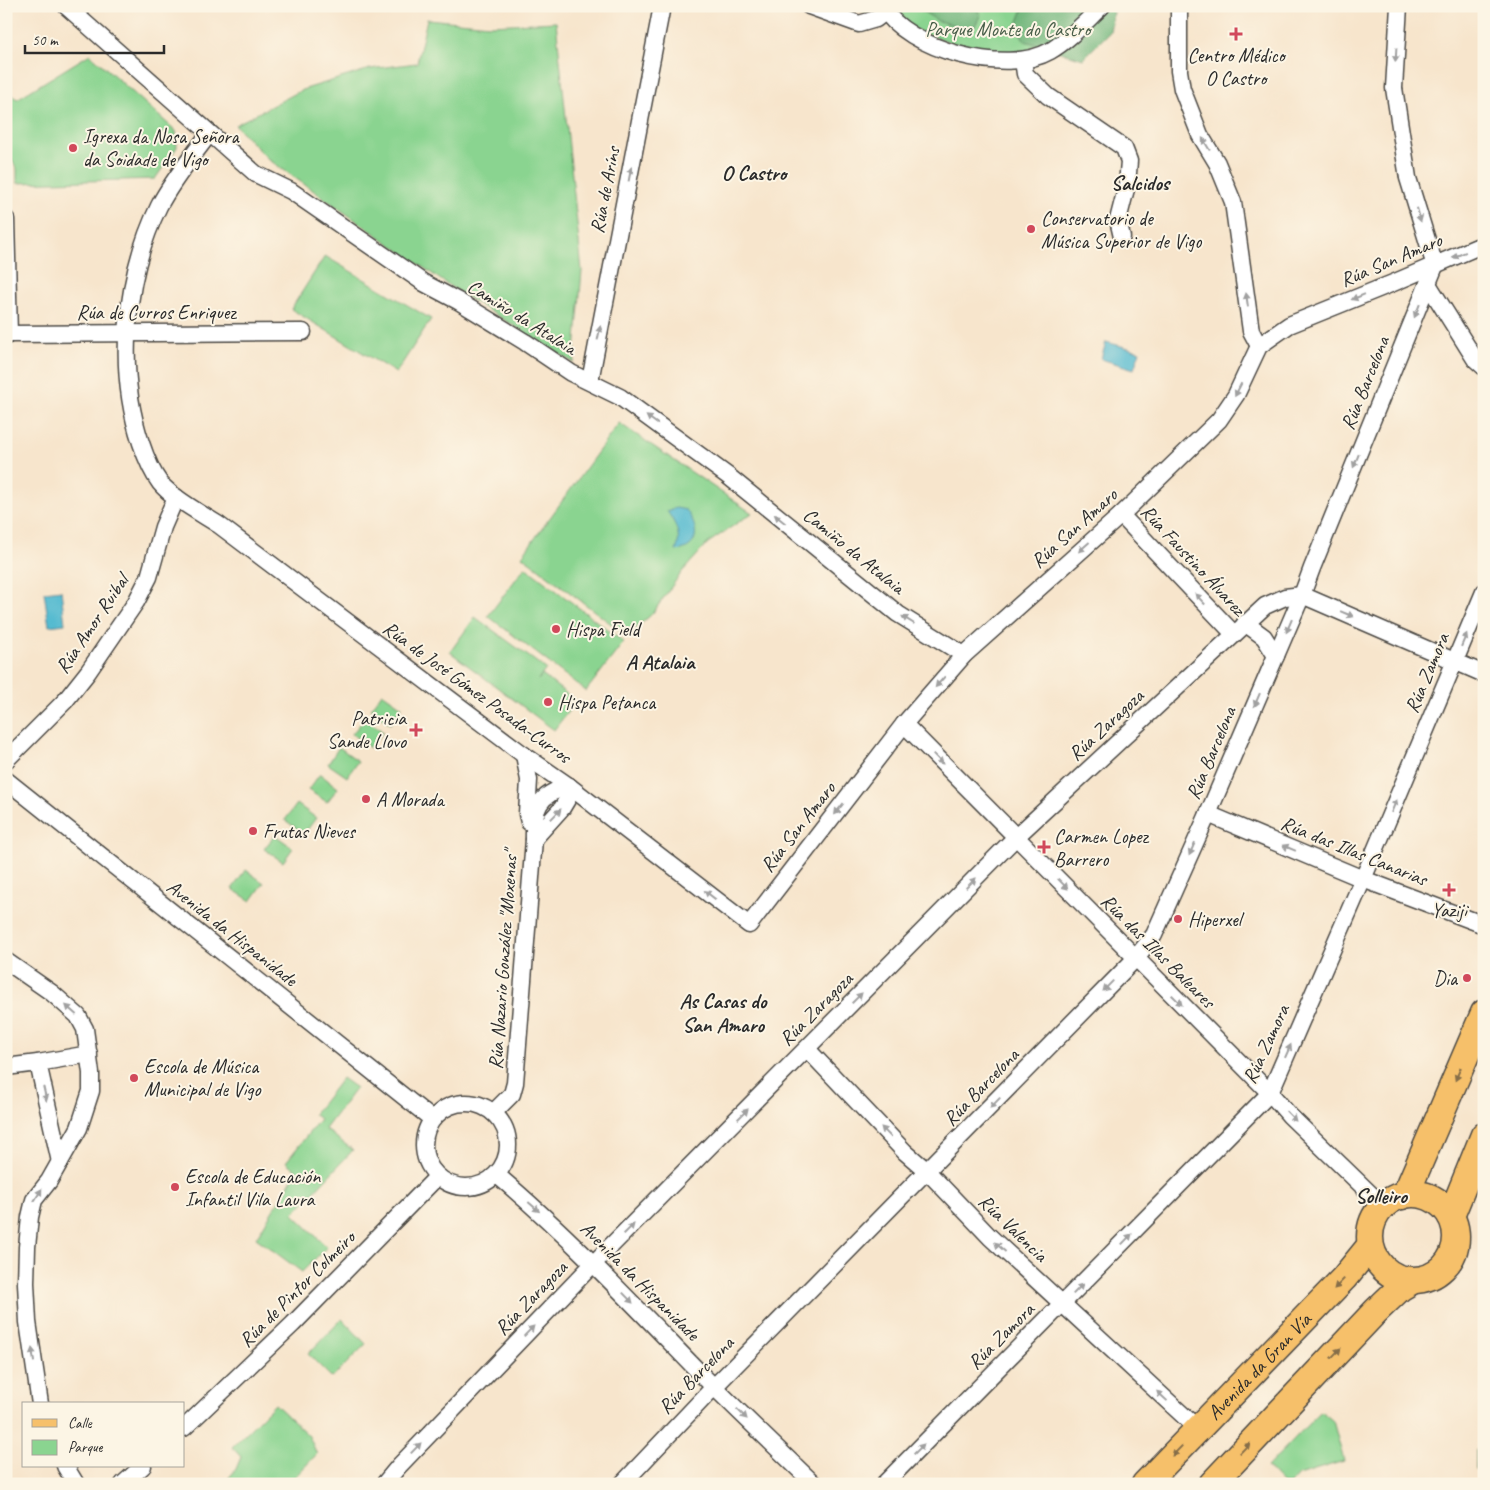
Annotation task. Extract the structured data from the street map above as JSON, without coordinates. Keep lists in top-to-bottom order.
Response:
{
  "streets": {
    "main road": ["Avenida da Gran Vía"],
    "street": [
      "Rúa de Aríns",
      "Rúa San Amaro",
      "Rúa de Curros Enriquez",
      "Camiño da Atalaia",
      "Rúa Barcelona",
      "Rúa Faustino Álvarez",
      "Rúa Amor Ruibal",
      "Rúa Zamora",
      "Rúa de José Gómez Posada-Curros",
      "Rúa Zaragoza",
      "Rúa das Illas Canarias",
      "Avenida da Hispanidade",
      "Rúa das Illas Baleares",
      "Rúa Nazario González \"Moxenas\"",
      "Rúa Valencia",
      "Rúa de Pintor Colmeiro"
    ]
  },
  "crossings": [
    ["Rúa de Aríns", "Camiño da Atalaia"],
    ["Rúa San Amaro", "Camiño da Atalaia"],
    ["Rúa San Amaro", "Rúa Barcelona"],
    ["Rúa San Amaro", "Rúa Faustino Álvarez"],
    ["Rúa San Amaro", "Rúa de José Gómez Posada-Curros"],
    ["Rúa San Amaro", "Rúa das Illas Baleares"],
    ["Rúa Barcelona", "Rúa Zaragoza"],
    ["Rúa Barcelona", "Rúa das Illas Canarias"],
    ["Rúa Barcelona", "Avenida da Hispanidade"],
    ["Rúa Barcelona", "Rúa das Illas Baleares"],
    ["Rúa Barcelona", "Rúa Valencia"],
    ["Rúa Faustino Álvarez", "Rúa Zaragoza"],
    ["Rúa Amor Ruibal", "Rúa de José Gómez Posada-Curros"],
    ["Rúa Zamora", "Rúa das Illas Canarias"],
    ["Rúa Zamora", "Rúa das Illas Baleares"],
    ["Rúa Zamora", "Rúa Valencia"],
    ["Rúa de José Gómez Posada-Curros", "Rúa Nazario González \"Moxenas\""],
    ["Rúa Zaragoza", "Avenida da Hispanidade"],
    ["Rúa Zaragoza", "Rúa das Illas Baleares"],
    ["Rúa Zaragoza", "Rúa Valencia"],
    ["Avenida da Hispanidade", "Rúa Nazario González \"Moxenas\""],
    ["Avenida da Hispanidade", "Rúa de Pintor Colmeiro"],
    ["Rúa das Illas Baleares", "Avenida da Gran Vía"],
    ["Rúa Nazario González \"Moxenas\"", "Rúa de Pintor Colmeiro"],
    ["Rúa Valencia", "Avenida da Gran Vía"]
  ],
  "one_way": [
    "Rúa de Aríns",
    "Rúa San Amaro",
    "Camiño da Atalaia",
    "Rúa Barcelona",
    "Rúa Faustino Álvarez",
    "Rúa Zamora",
    "Rúa Zaragoza",
    "Rúa das Illas Canarias",
    "Avenida da Hispanidade",
    "Rúa das Illas Baleares",
    "Rúa Valencia"
  ],
  "districts": [
    "O Castro",
    "Salcidos",
    "A Atalaia",
    "As Casas do San Amaro",
    "Solleiro"
  ],
  "parks": ["Parque Monte do Castro"],
  "places": {
    "health": [
      "Centro Médico O Castro",
      "Patricia Sande Llovo",
      "Carmen Lopez Barrero",
      "Yaziji"
    ],
    "other": [
      "Igrexa da Nosa Señora da Soidade de Vigo",
      "Conservatorio de Música Superior de Vigo",
      "Hispa Field",
      "Hispa Petanca",
      "A Morada",
      "Frutas Nieves",
      "Hiperxel",
      "Dia",
      "Escola de Música Municipal de Vigo",
      "Escola de Educación Infantil Vila Laura"
    ]
  },
  "legend": ["Calle", "Parque"],
  "scale_bar": "50 m"
}
